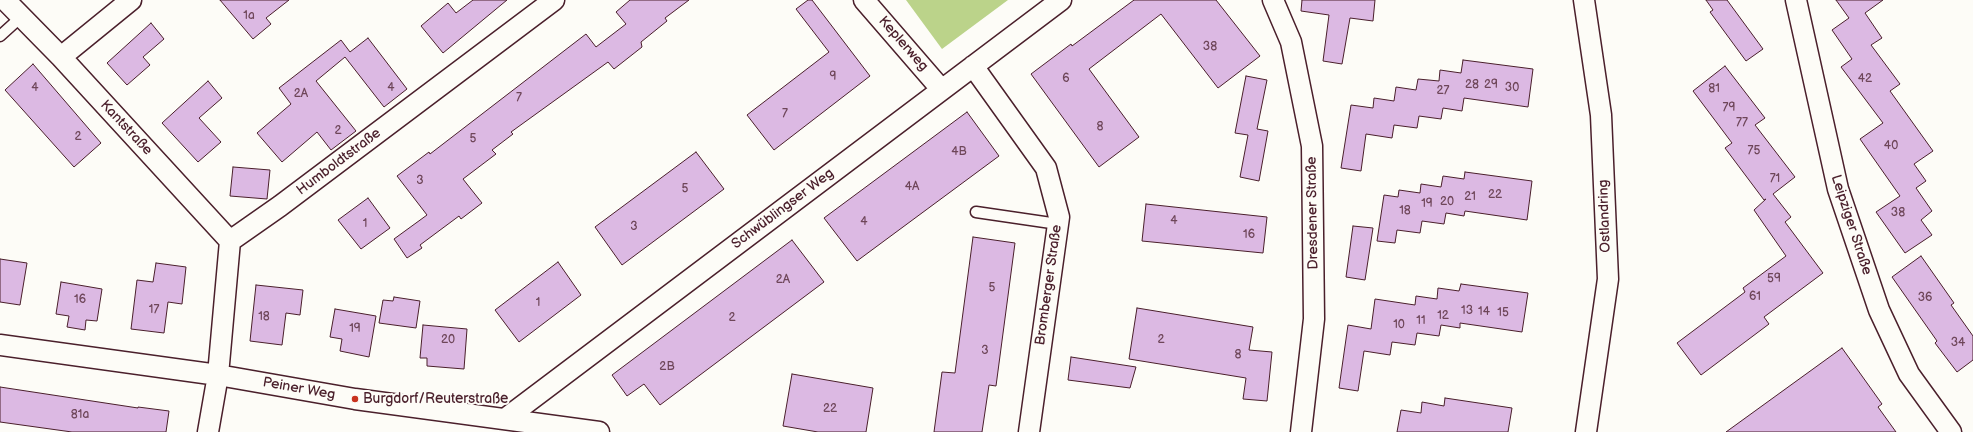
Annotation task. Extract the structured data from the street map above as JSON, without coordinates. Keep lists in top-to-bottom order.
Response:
{
  "streets": {
    "street": [
      "Keplerweg",
      "Kantstraße",
      "Humboldtstraße",
      "Schwüblingser Weg",
      "Dresdener Straße",
      "Ostlandring",
      "Leipziger Straße",
      "Bromberger Straße",
      "Peiner Weg"
    ]
  },
  "crossings": [
    ["Keplerweg", "Schwüblingser Weg"],
    ["Kantstraße", "Humboldtstraße"],
    ["Schwüblingser Weg", "Bromberger Straße"],
    ["Schwüblingser Weg", "Peiner Weg"]
  ],
  "places": ["Burgdorf/Reuterstraße"],
  "house_numbers": [
    "1a",
    "38",
    "9",
    "6",
    "42",
    "28",
    "29",
    "4",
    "4",
    "30",
    "81",
    "27",
    "2A",
    "7",
    "79",
    "7",
    "77",
    "8",
    "2",
    "2",
    "5",
    "40",
    "75",
    "4B",
    "71",
    "3",
    "4A",
    "5",
    "22",
    "21",
    "20",
    "19",
    "18",
    "38",
    "4",
    "4",
    "1",
    "3",
    "16",
    "59",
    "2A",
    "5",
    "61",
    "36",
    "16",
    "1",
    "17",
    "13",
    "14",
    "15",
    "12",
    "18",
    "2",
    "11",
    "10",
    "19",
    "20",
    "2",
    "34",
    "3",
    "8",
    "2B",
    "22",
    "81a"
  ]
}
